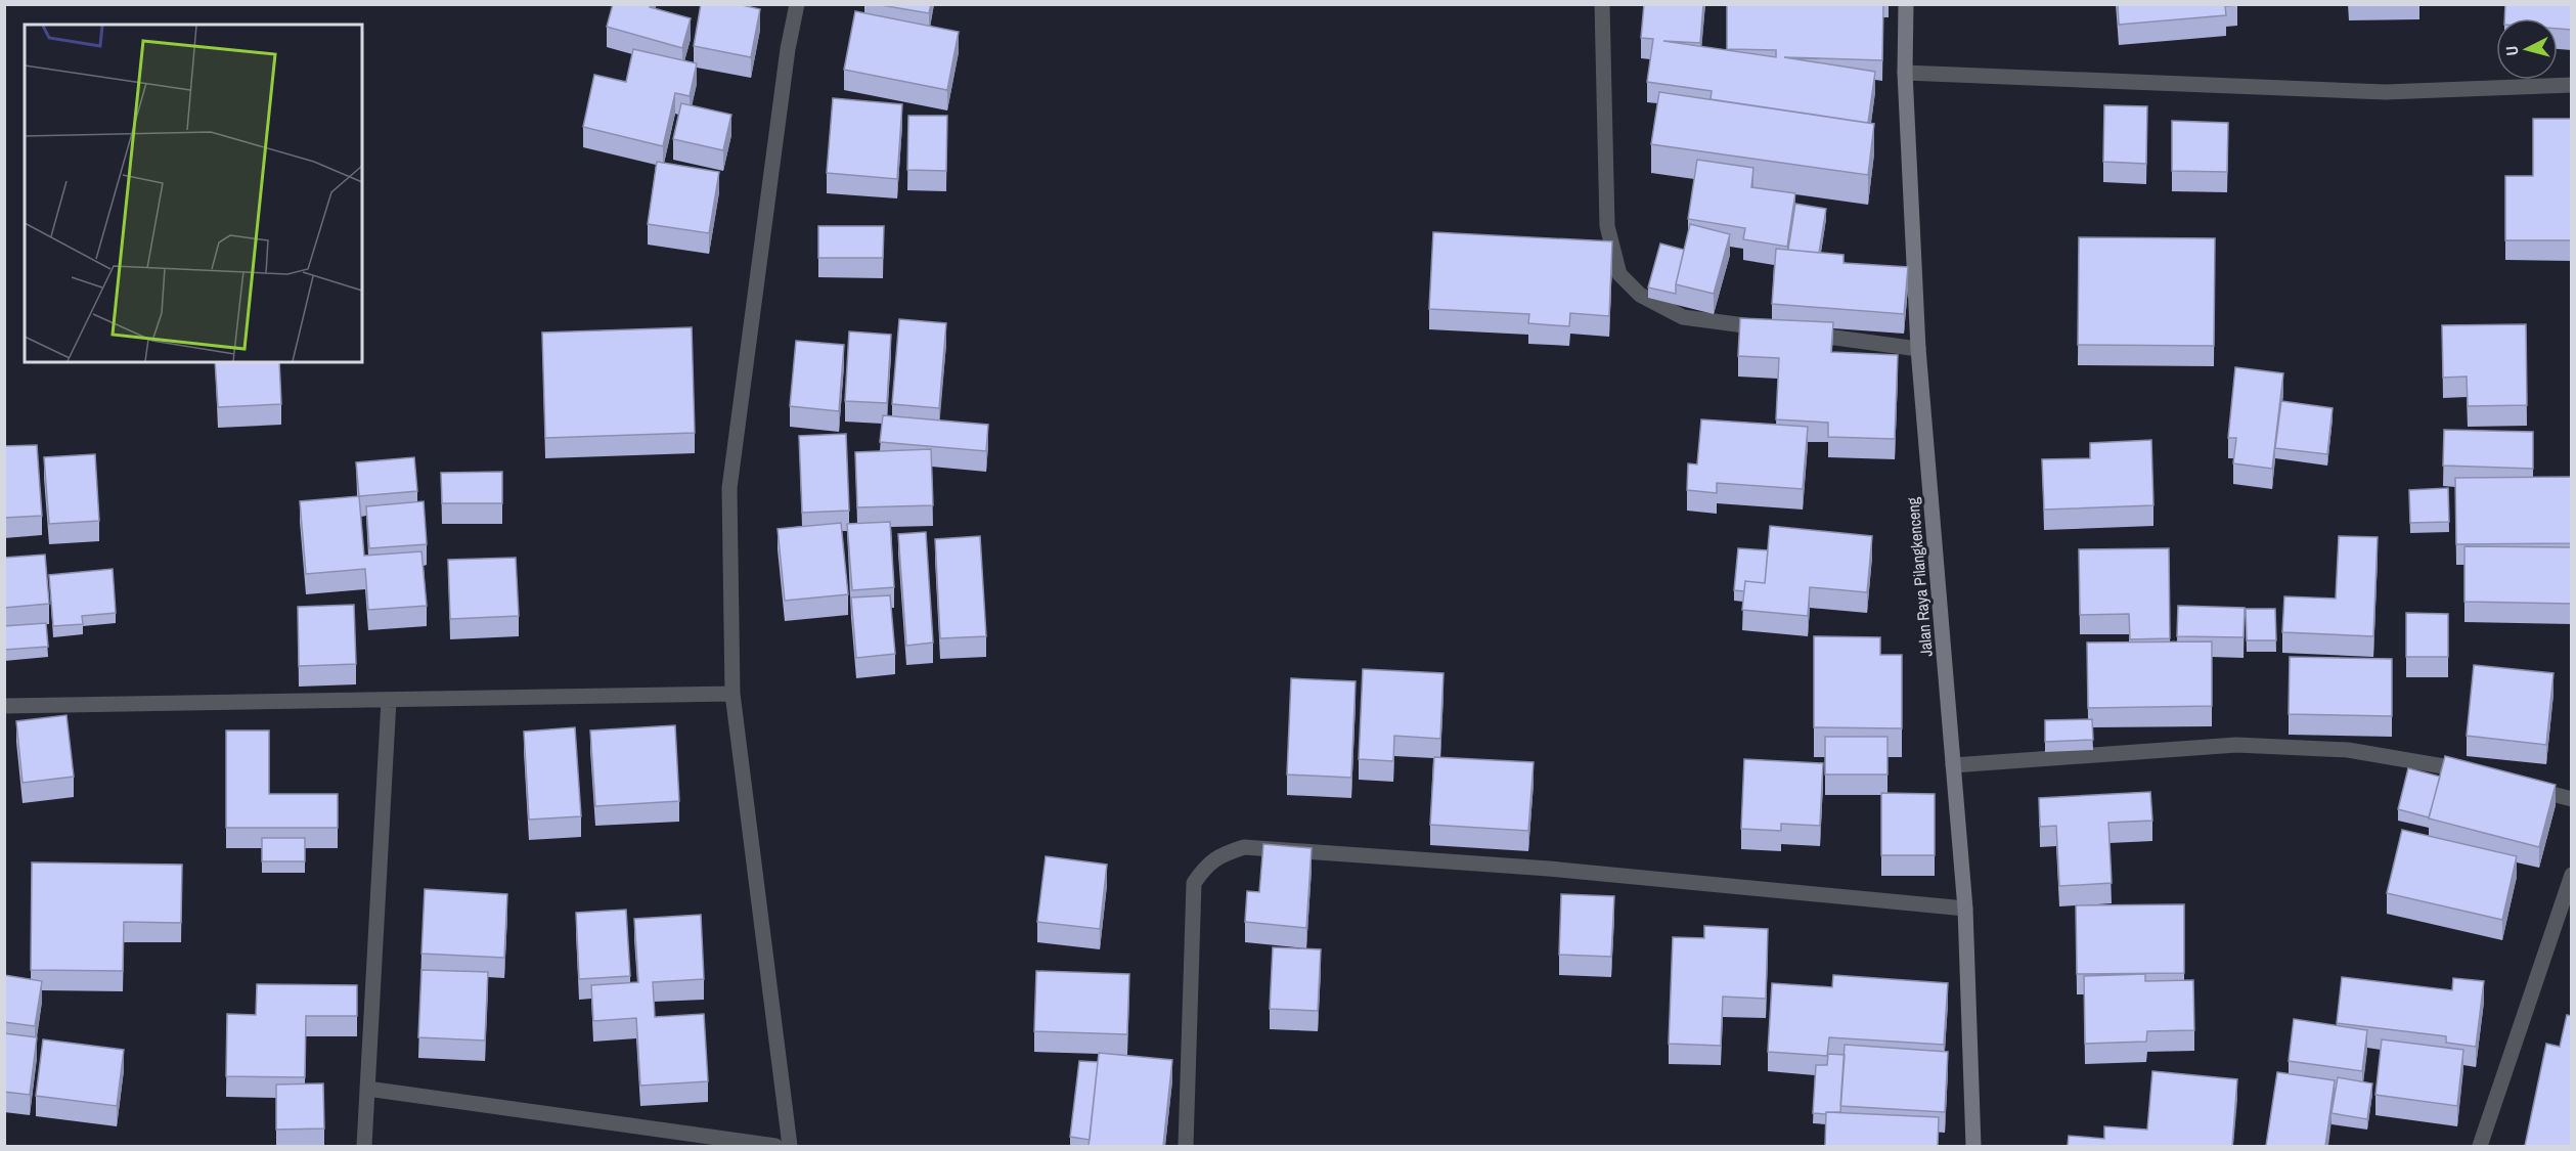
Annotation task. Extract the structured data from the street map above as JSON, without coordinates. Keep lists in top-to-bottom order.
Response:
{
  "streets": {
    "main road": ["Jalan Raya Pilangkenceng"]
  },
  "north": "left"
}
